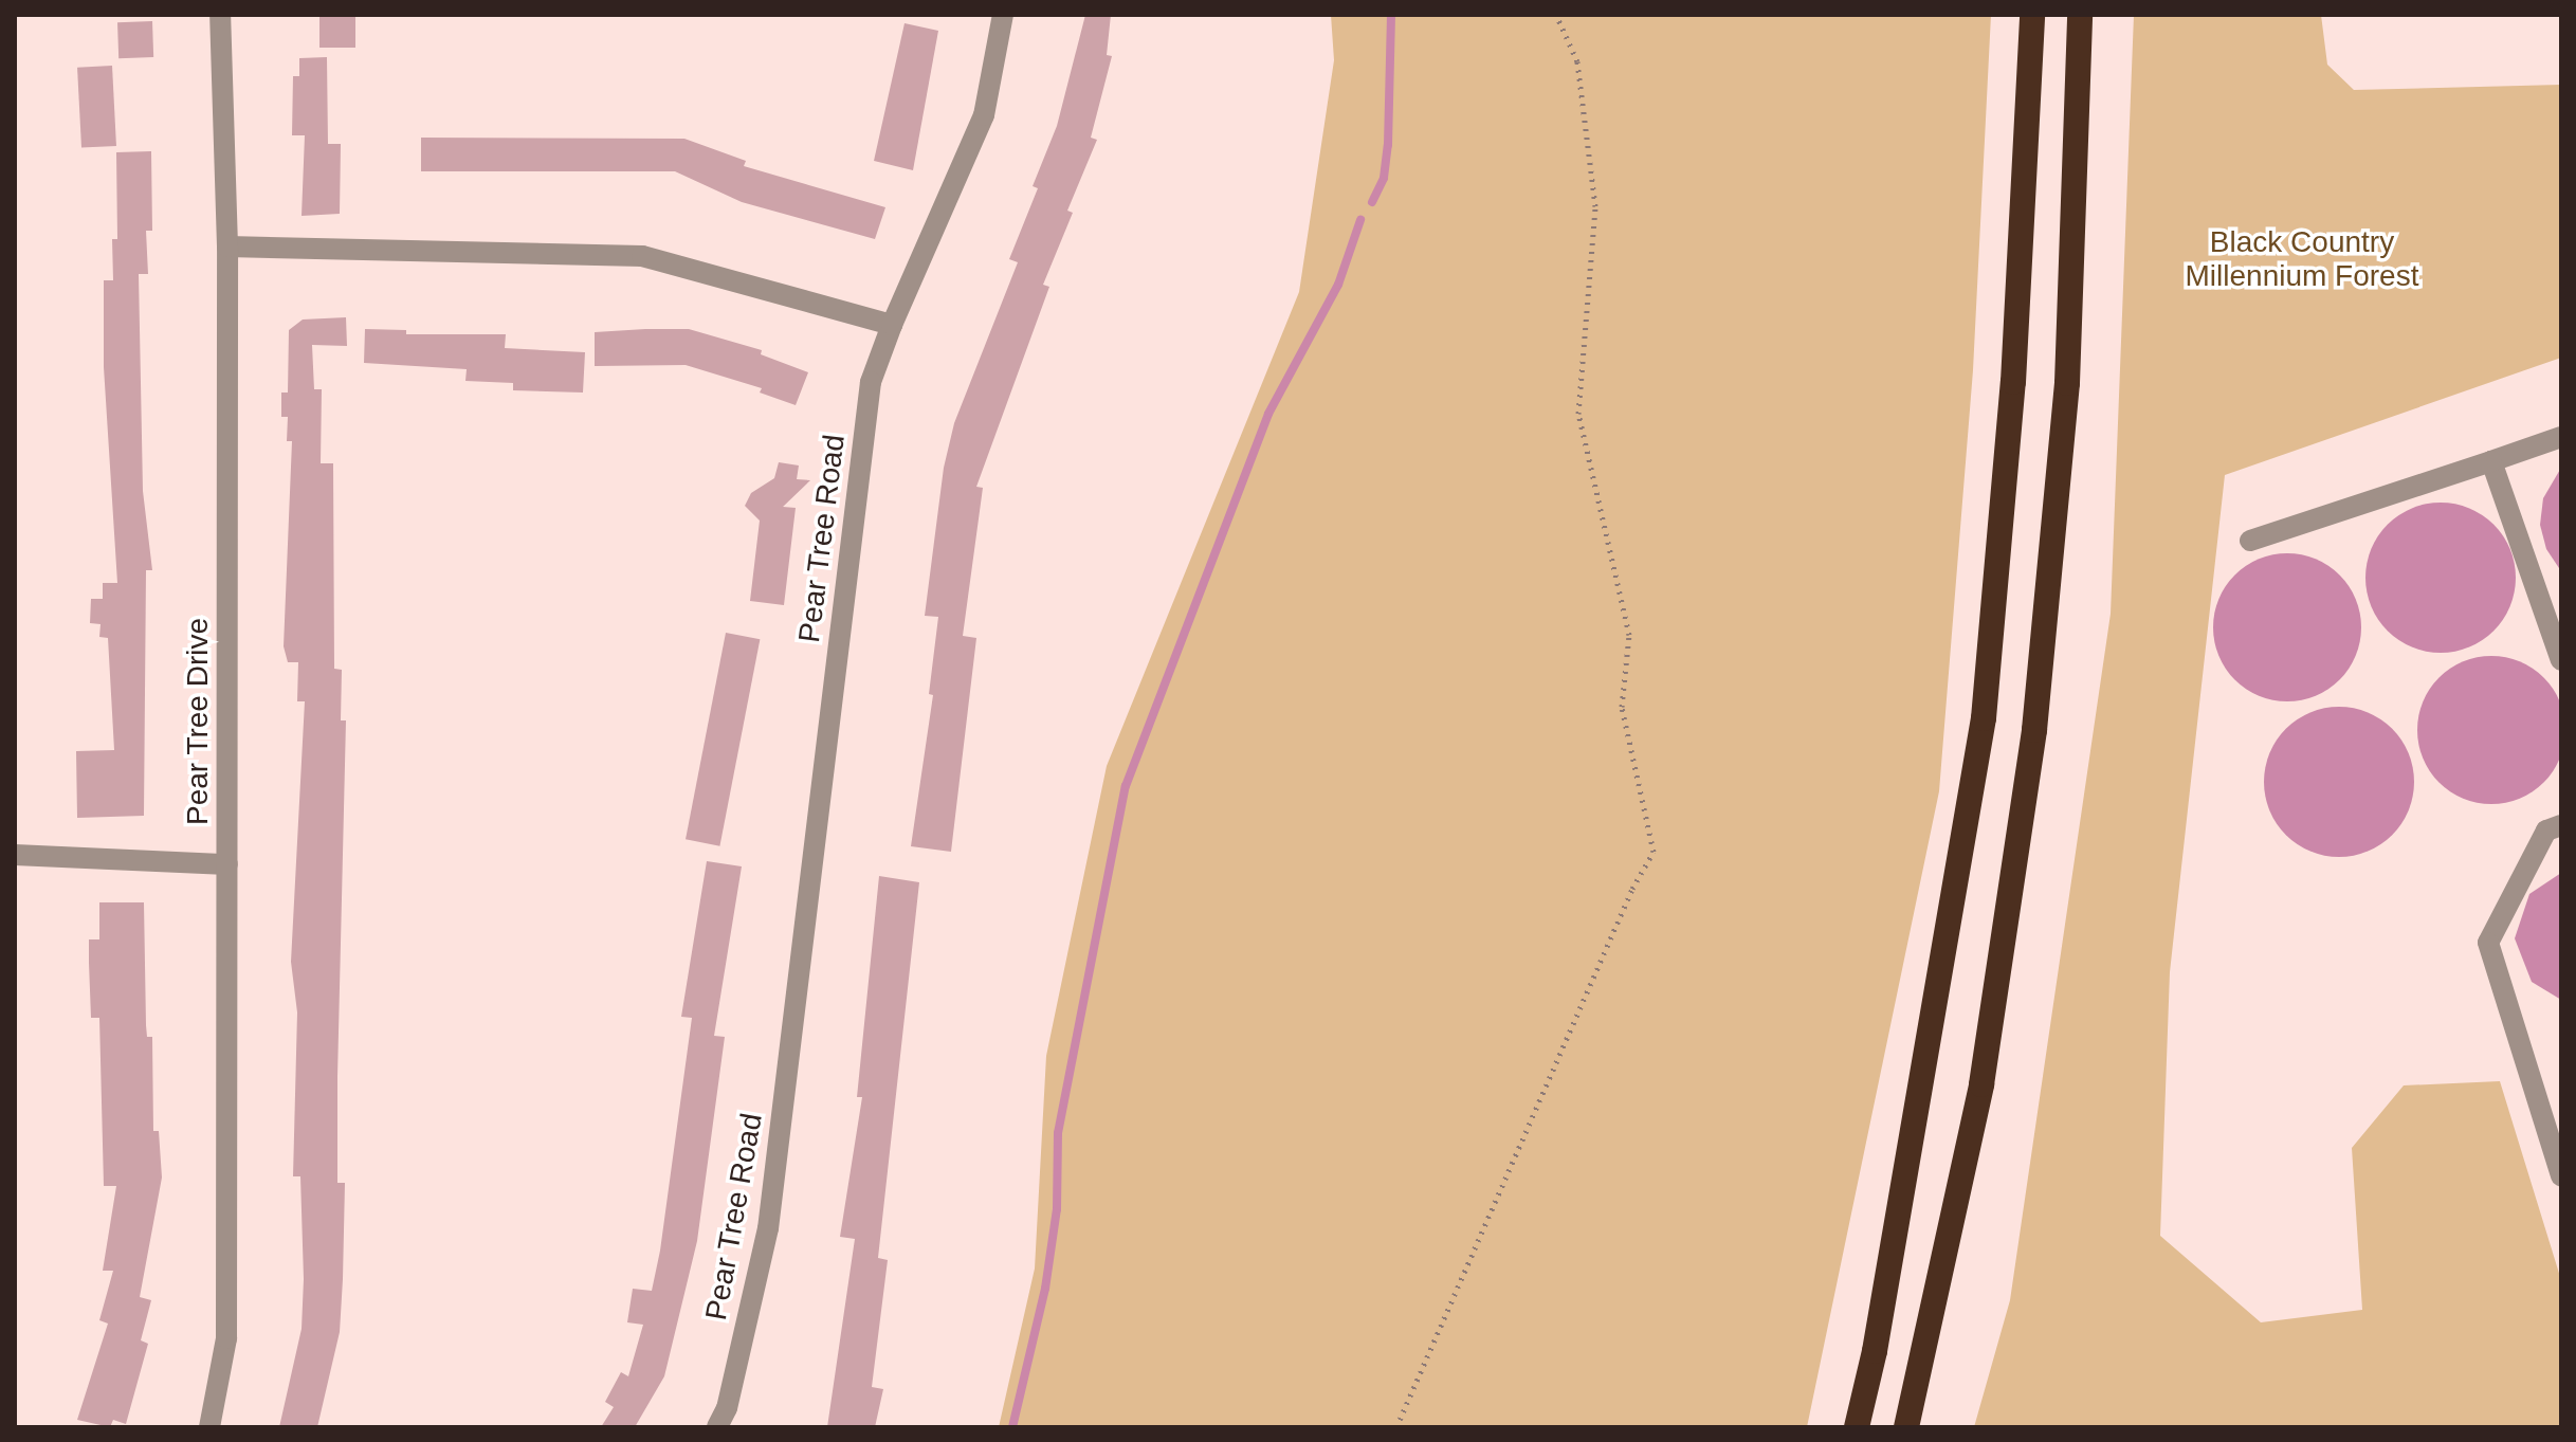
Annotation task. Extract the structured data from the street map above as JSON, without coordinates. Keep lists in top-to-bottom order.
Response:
{
  "streets": {
    "street": ["Pear Tree Road", "Pear Tree Drive"]
  },
  "parks": ["Black Country Millennium Forest"]
}
